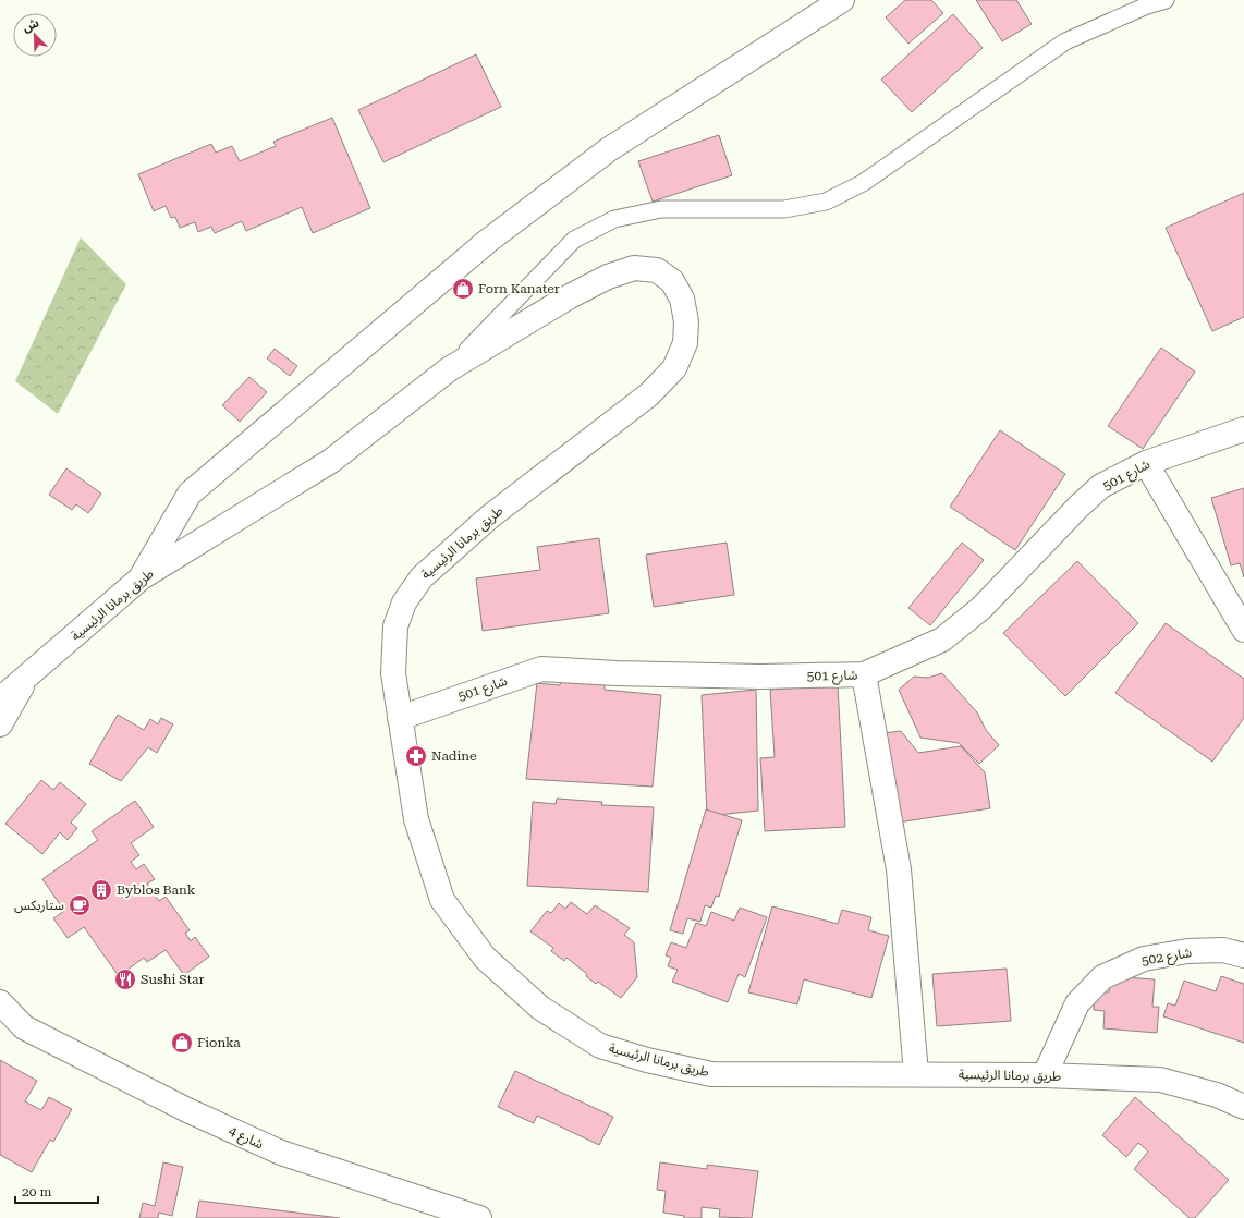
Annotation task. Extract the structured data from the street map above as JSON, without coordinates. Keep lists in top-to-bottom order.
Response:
{
  "streets": {
    "street": [
      "شارع 501",
      "طريق برمانا الرئيسية",
      "شارع 502",
      "شارع 4"
    ]
  },
  "crossings": [
    ["شارع 501", "طريق برمانا الرئيسية"],
    ["طريق برمانا الرئيسية", "شارع 502"]
  ],
  "places": {
    "shop": ["Forn Kanater", "Fionka"],
    "pharmacy": ["Nadine"],
    "building": ["Byblos Bank"],
    "cafe": ["ستاربكس"],
    "restaurant": ["Sushi Star"]
  },
  "scale_bar": "20 m",
  "north": "top left"
}
